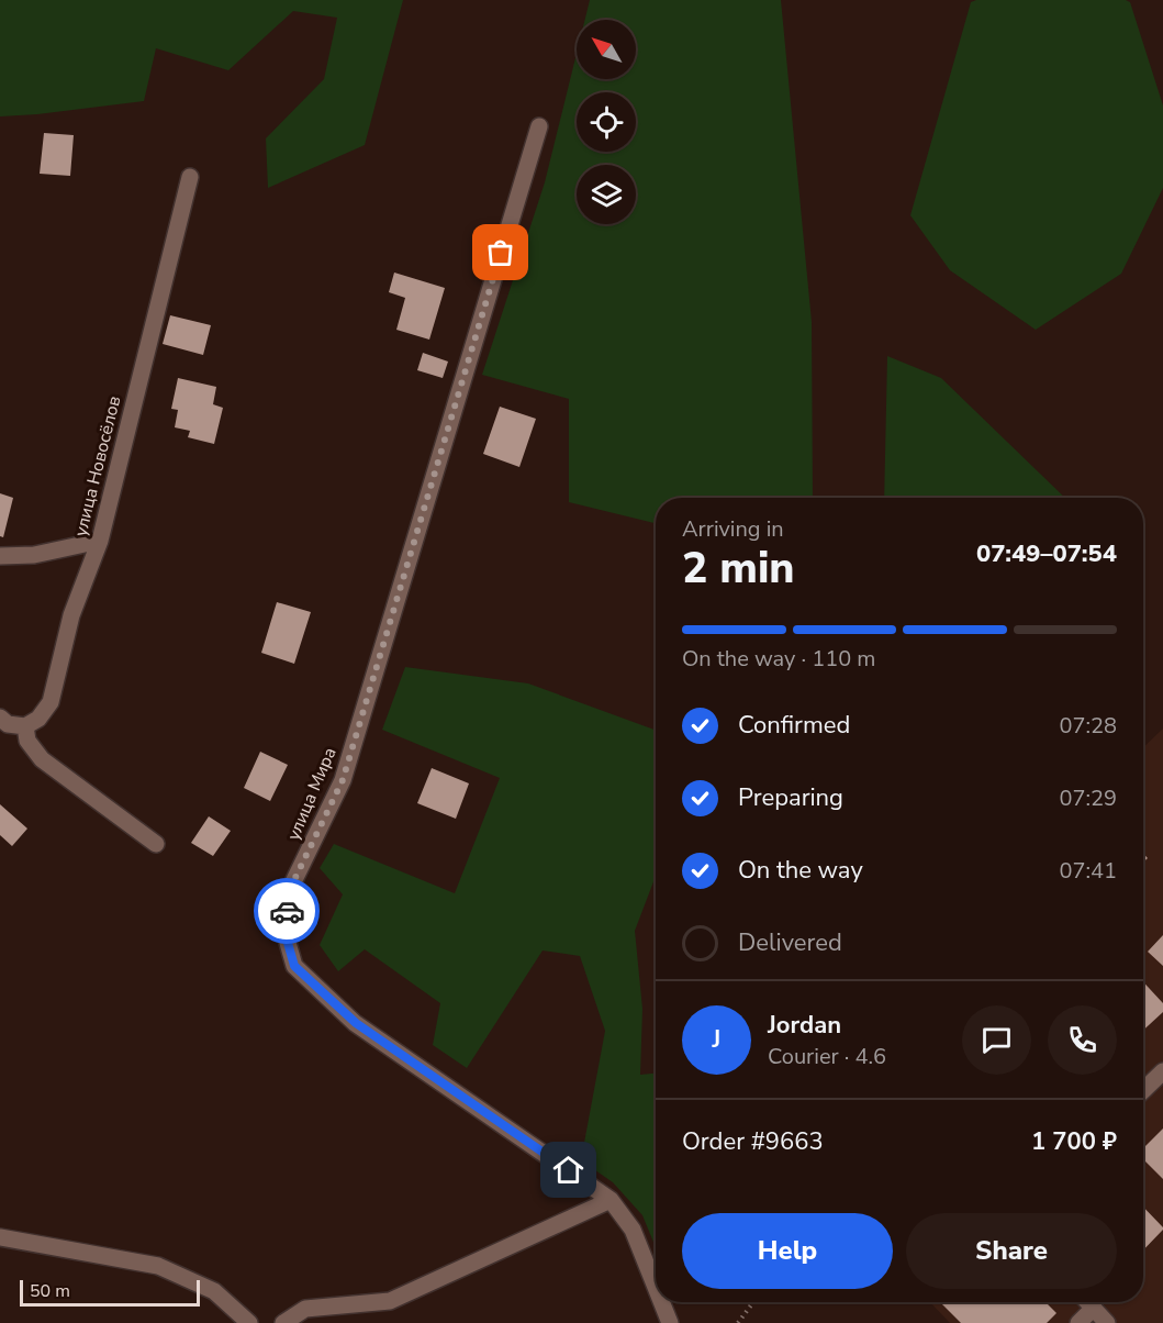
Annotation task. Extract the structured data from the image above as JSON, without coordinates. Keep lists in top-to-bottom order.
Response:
{
  "streets": {
    "street": ["улица Новосёлов", "улица Мира"]
  },
  "scale_bar": "50 m",
  "north": "top left",
  "page": {
    "heading": ["2 min", "Arriving in", "07:49–07:54"],
    "panel": [
      "Jordan",
      "Courier · 4.6",
      "Order #9663",
      "1 700 ₽"
    ],
    "bar": "On the way · 110 m",
    "list": [
      ["Confirmed", "07:28"],
      ["Preparing", "07:29"],
      ["On the way", "07:41"],
      "Delivered"
    ],
    "round": "J",
    "buttons": ["Help", "Share"],
    "scale": "50 m"
  }
}
